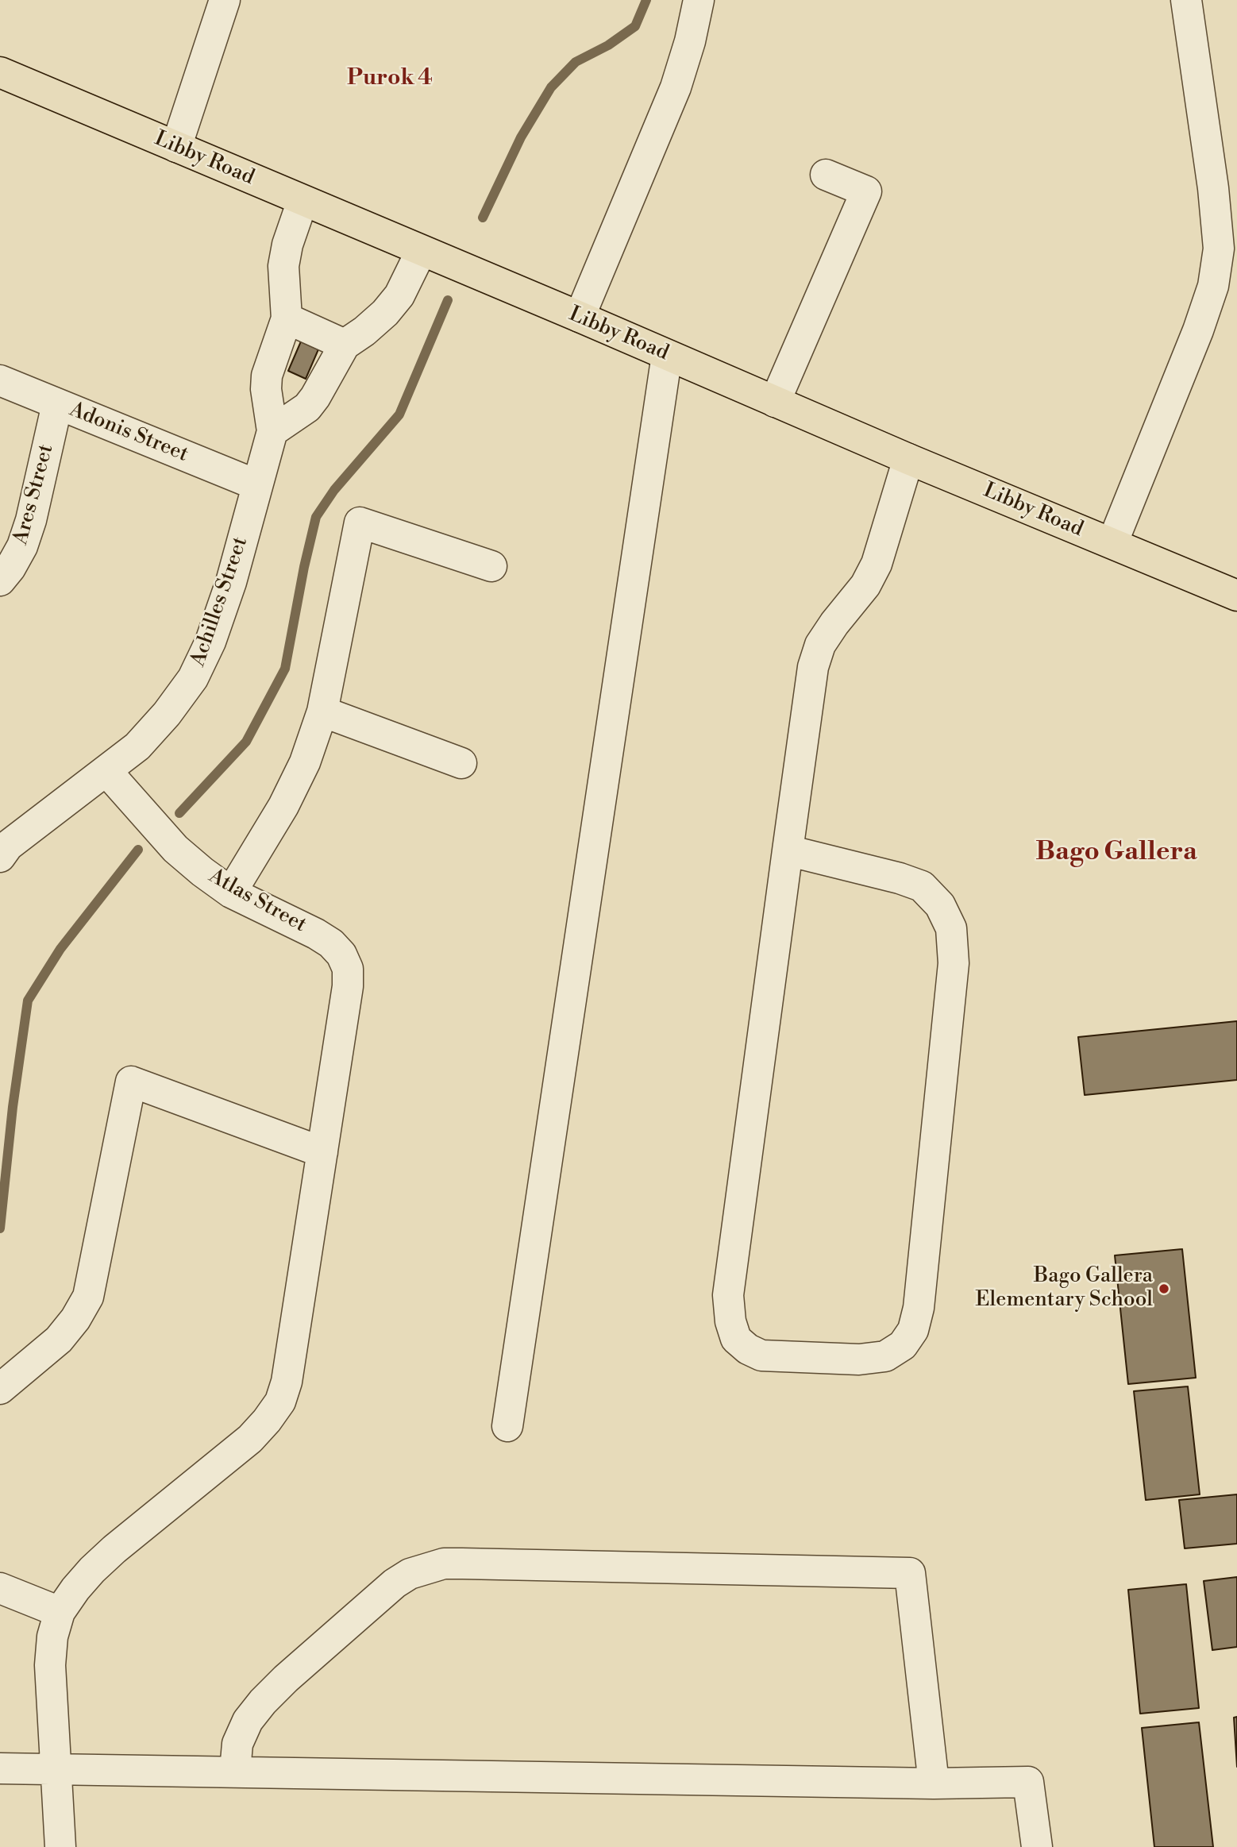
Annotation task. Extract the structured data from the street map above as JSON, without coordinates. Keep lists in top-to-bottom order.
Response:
{
  "streets": {
    "main road": ["Libby Road"],
    "street": [
      "Adonis Street",
      "Ares Street",
      "Achilles Street",
      "Atlas Street"
    ]
  },
  "crossings": [
    ["Libby Road", "Achilles Street"],
    ["Adonis Street", "Ares Street"],
    ["Adonis Street", "Achilles Street"],
    ["Achilles Street", "Atlas Street"]
  ],
  "districts": ["Purok 4", "Bago Gallera"],
  "places": ["Bago Gallera Elementary School"]
}
